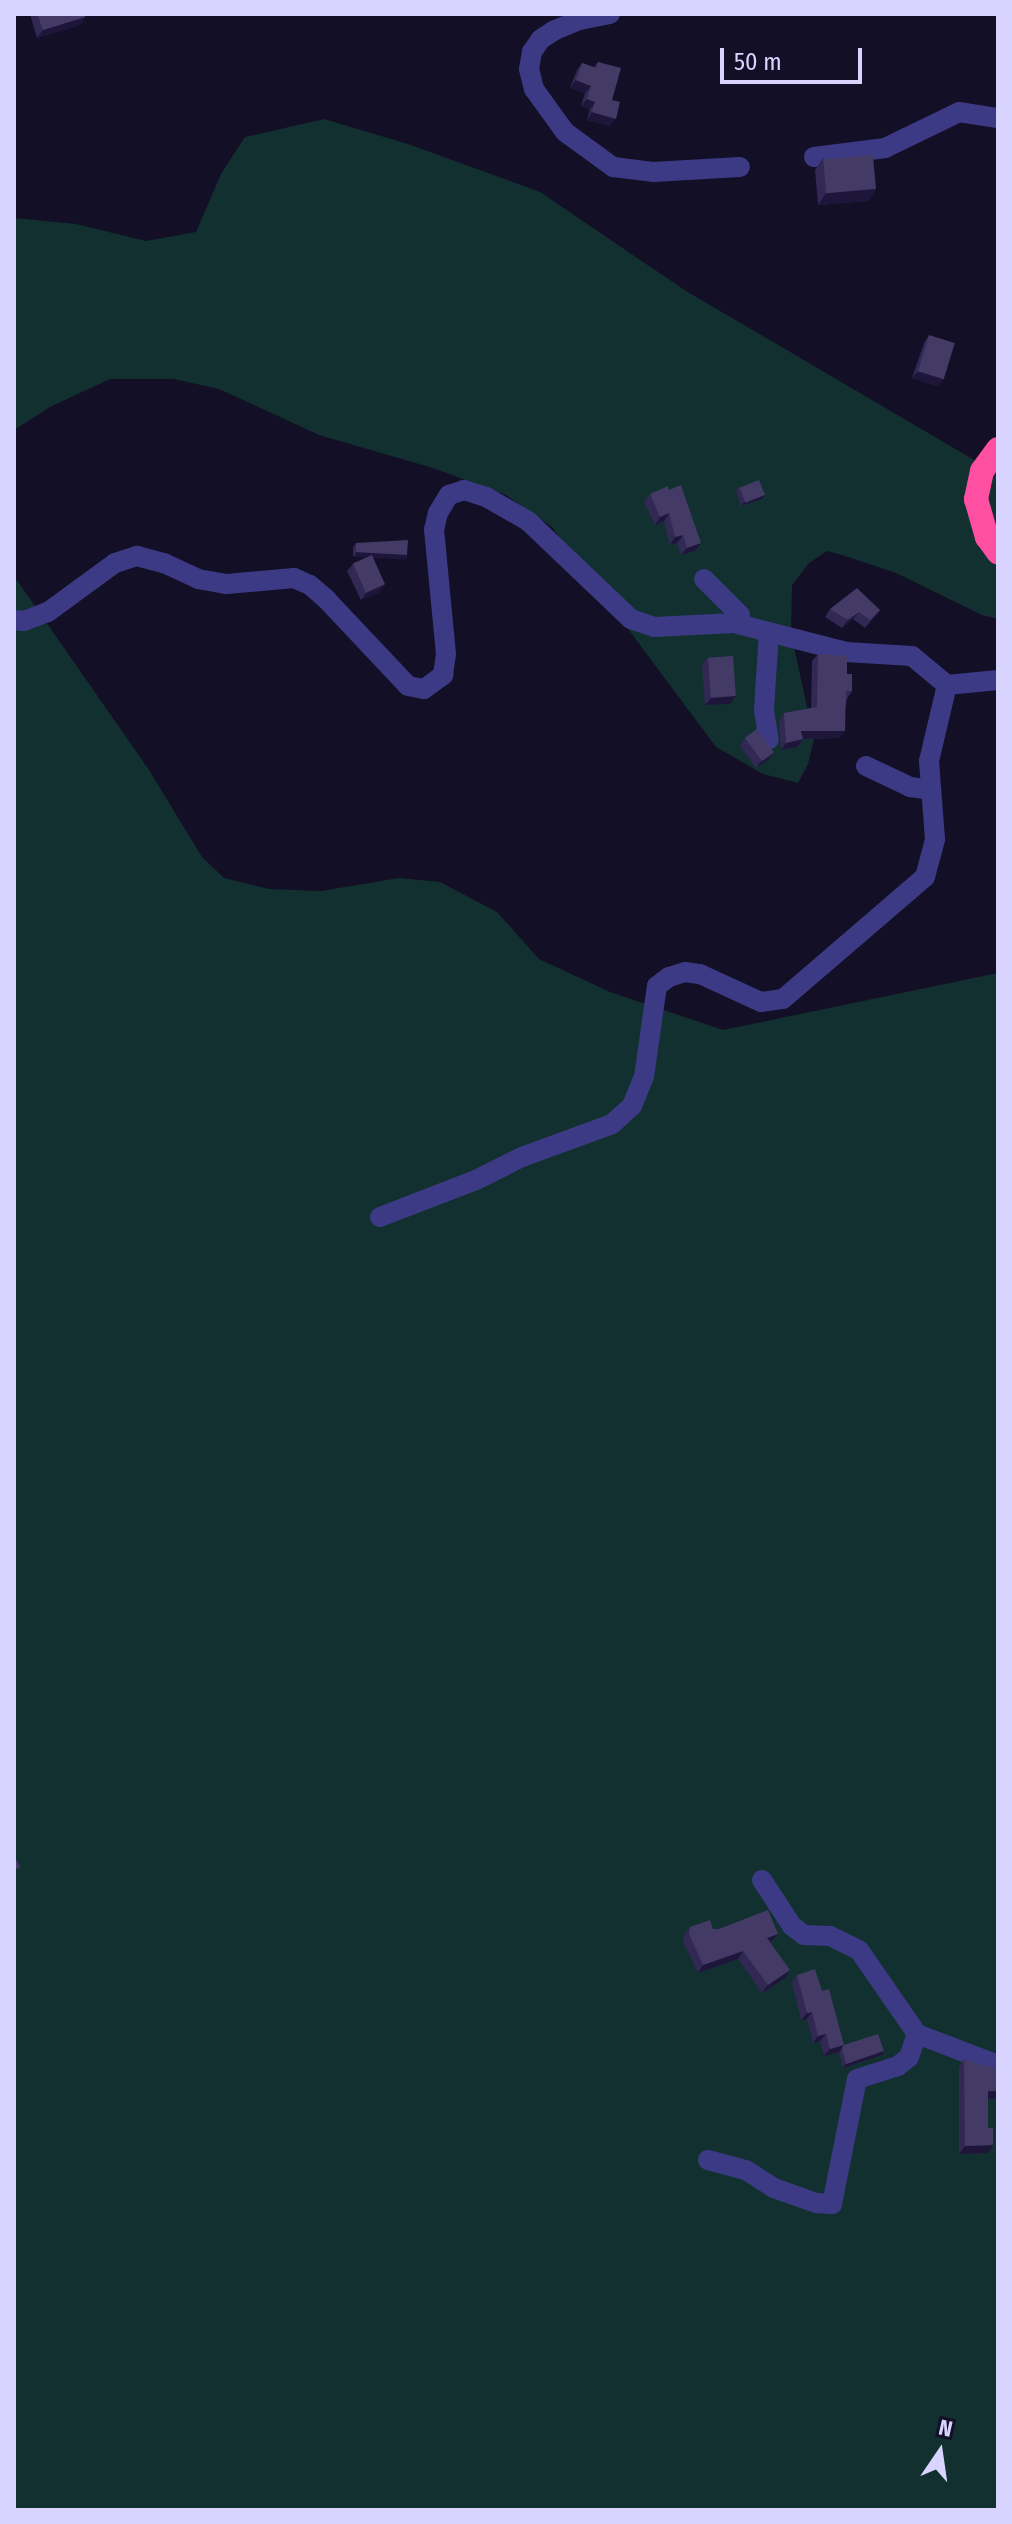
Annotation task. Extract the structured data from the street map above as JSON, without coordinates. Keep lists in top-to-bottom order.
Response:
{
  "scale_bar": "50 m",
  "north": "top"
}
